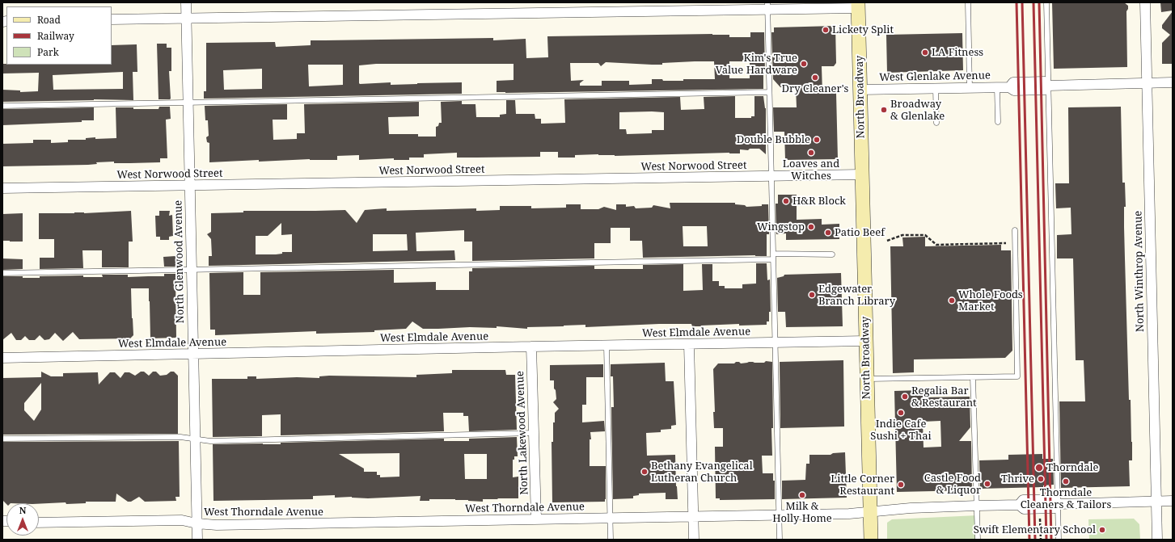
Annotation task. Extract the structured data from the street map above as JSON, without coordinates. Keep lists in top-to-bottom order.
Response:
{
  "streets": {
    "main road": ["North Broadway"],
    "street": [
      "West Glenlake Avenue",
      "West Norwood Street",
      "North Glenwood Avenue",
      "North Winthrop Avenue",
      "West Elmdale Avenue",
      "North Lakewood Avenue",
      "West Thorndale Avenue"
    ]
  },
  "crossings": [
    ["West Glenlake Avenue", "North Broadway"],
    ["West Glenlake Avenue", "North Winthrop Avenue"],
    ["North Broadway", "West Norwood Street"],
    ["North Broadway", "West Elmdale Avenue"],
    ["North Broadway", "West Thorndale Avenue"],
    ["West Norwood Street", "North Glenwood Avenue"],
    ["North Glenwood Avenue", "West Elmdale Avenue"],
    ["North Glenwood Avenue", "West Thorndale Avenue"],
    ["North Winthrop Avenue", "West Thorndale Avenue"],
    ["West Elmdale Avenue", "North Lakewood Avenue"],
    ["North Lakewood Avenue", "West Thorndale Avenue"]
  ],
  "places": [
    "Lickety Split",
    "LA Fitness",
    "Kim's True Value Hardware",
    "Dry Cleaner's",
    "Broadway & Glenlake",
    "Double Bubble",
    "Loaves and Witches",
    "H&R Block",
    "Wingstop",
    "Patio Beef",
    "Edgewater Branch Library",
    "Whole Foods Market",
    "Regalia Bar & Restaurant",
    "Indie Cafe Sushi + Thai",
    "Thorndale",
    "Bethany Evangelical Lutheran Church",
    "Thrive",
    "Thorndale Cleaners & Tailors",
    "Castle Food & Liquor",
    "Little Corner Restaurant",
    "Milk & Holly Home",
    "Swift Elementary School"
  ],
  "legend": ["Road", "Railway", "Park"],
  "north": "top"
}
